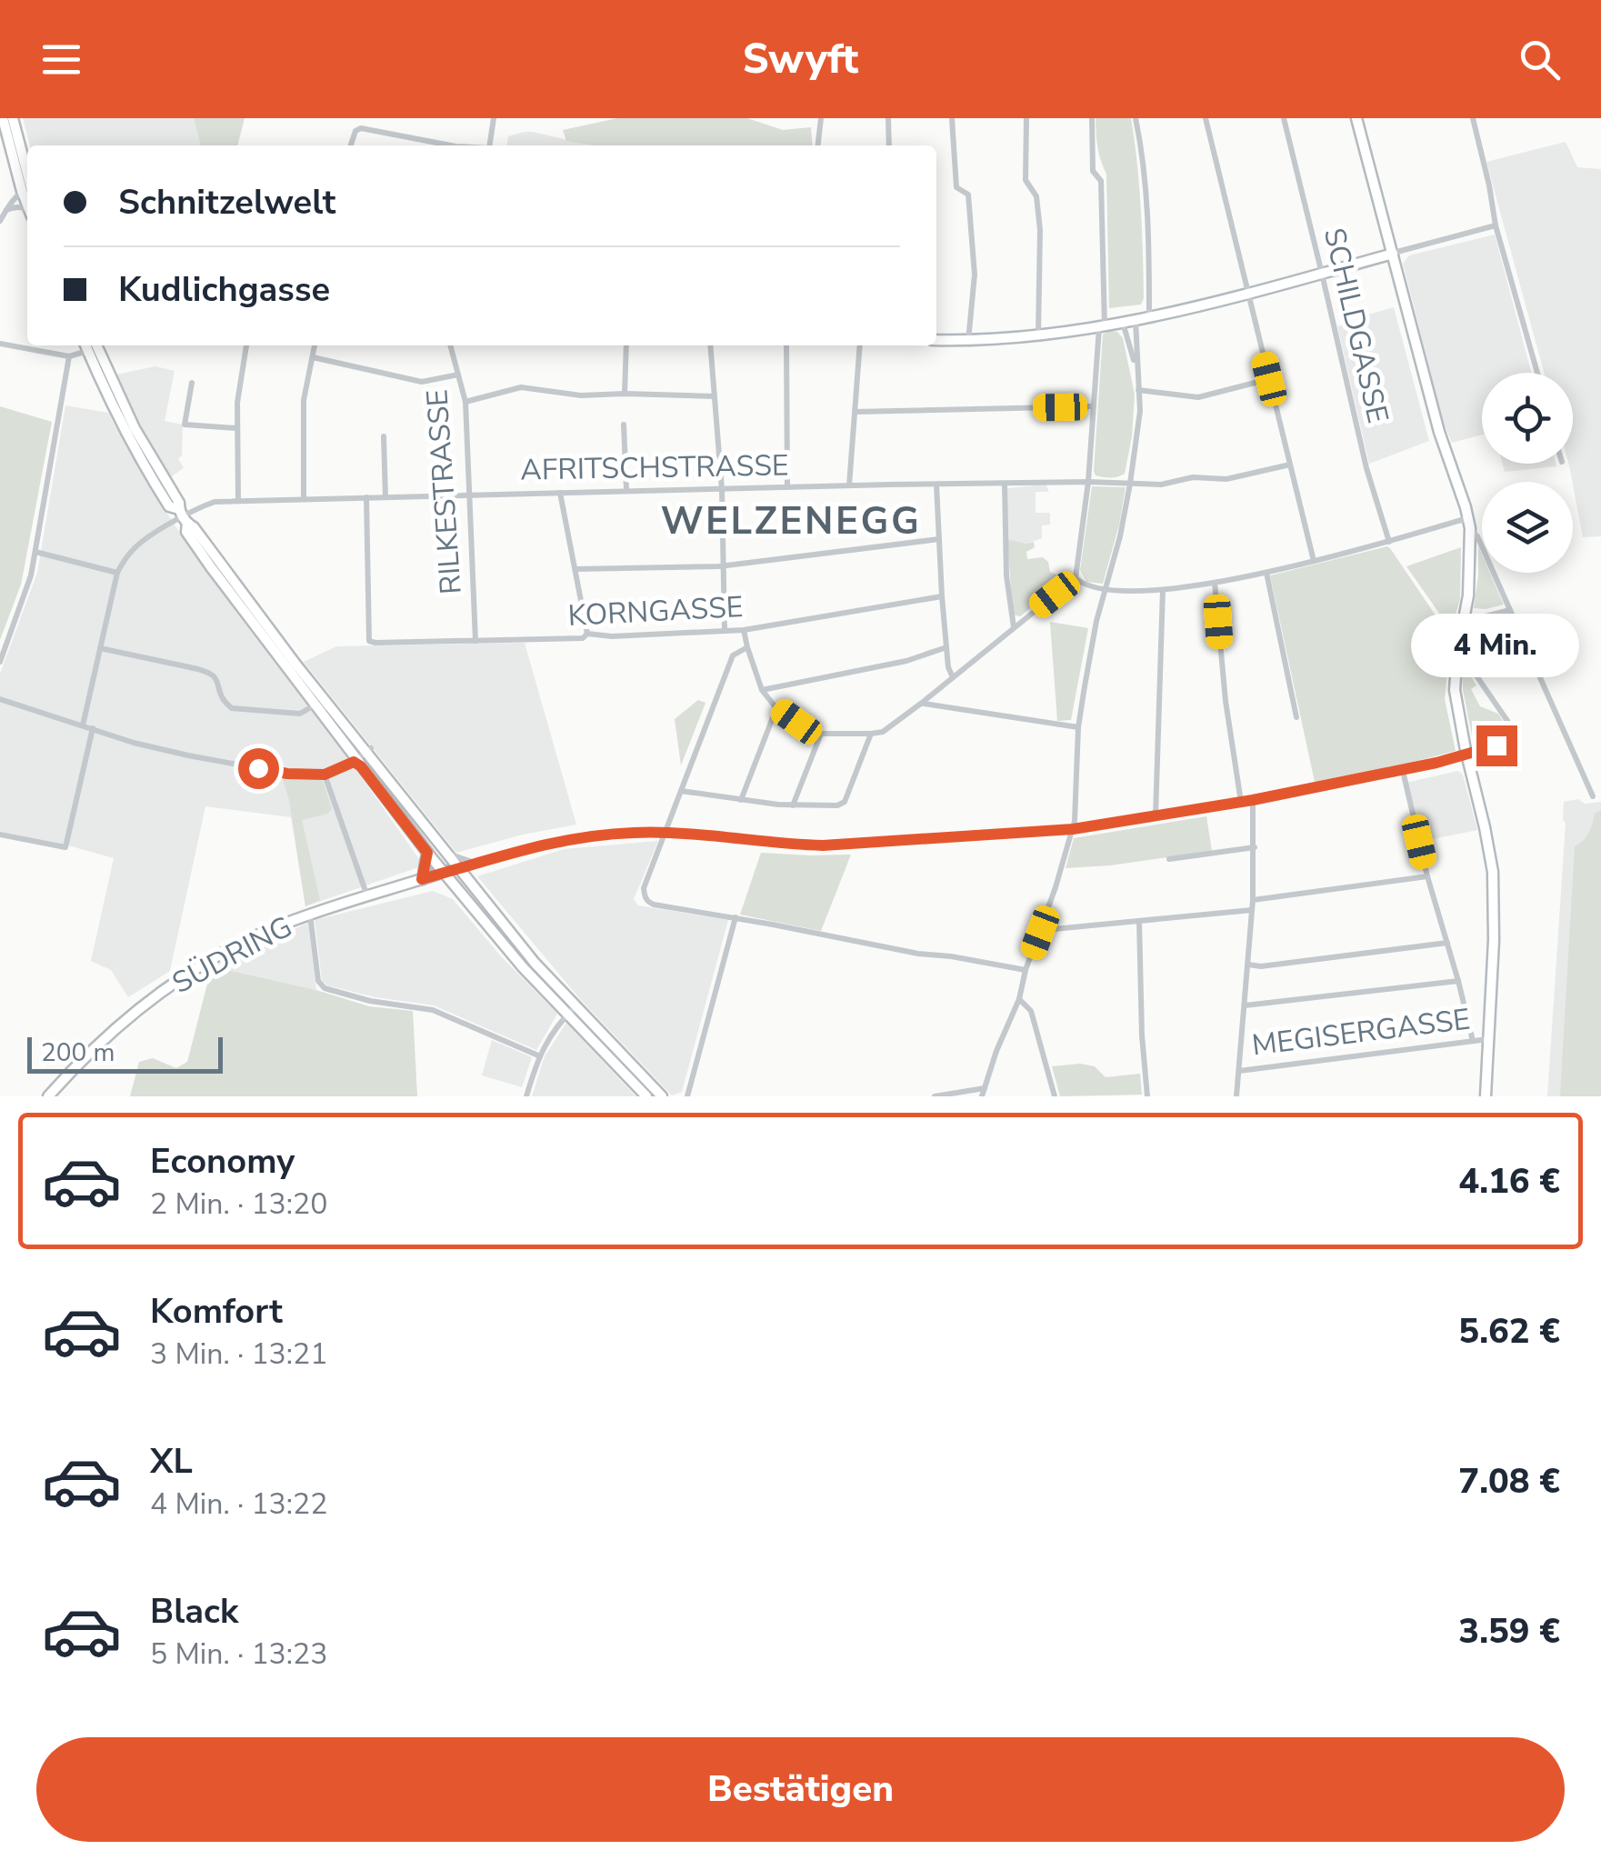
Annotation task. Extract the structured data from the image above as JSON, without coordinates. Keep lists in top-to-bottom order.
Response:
{
  "streets": {
    "main road": ["SÜDRING"],
    "street": [
      "SCHILDGASSE",
      "AFRITSCHSTRASSE",
      "RILKESTRASSE",
      "KORNGASSE",
      "MEGISERGASSE"
    ]
  },
  "crossings": [
    ["AFRITSCHSTRASSE", "RILKESTRASSE"],
    ["AFRITSCHSTRASSE", "KORNGASSE"],
    ["RILKESTRASSE", "KORNGASSE"]
  ],
  "districts": ["WELZENEGG"],
  "scale_bar": "200 m",
  "page": {
    "header": "Swyft",
    "banner": ["Schnitzelwelt", "Kudlichgasse"],
    "bubble": "4 Min.",
    "scale": "200 m",
    "list": [
      {
        "name": "Economy",
        "note": "2 Min. · 13:20",
        "value": "4.16 €"
      },
      {
        "name": "Komfort",
        "note": "3 Min. · 13:21",
        "value": "5.62 €"
      },
      {
        "name": "XL",
        "note": "4 Min. · 13:22",
        "value": "7.08 €"
      },
      {
        "name": "Black",
        "note": "5 Min. · 13:23",
        "value": "3.59 €"
      }
    ],
    "buttons": "Bestätigen"
  }
}
